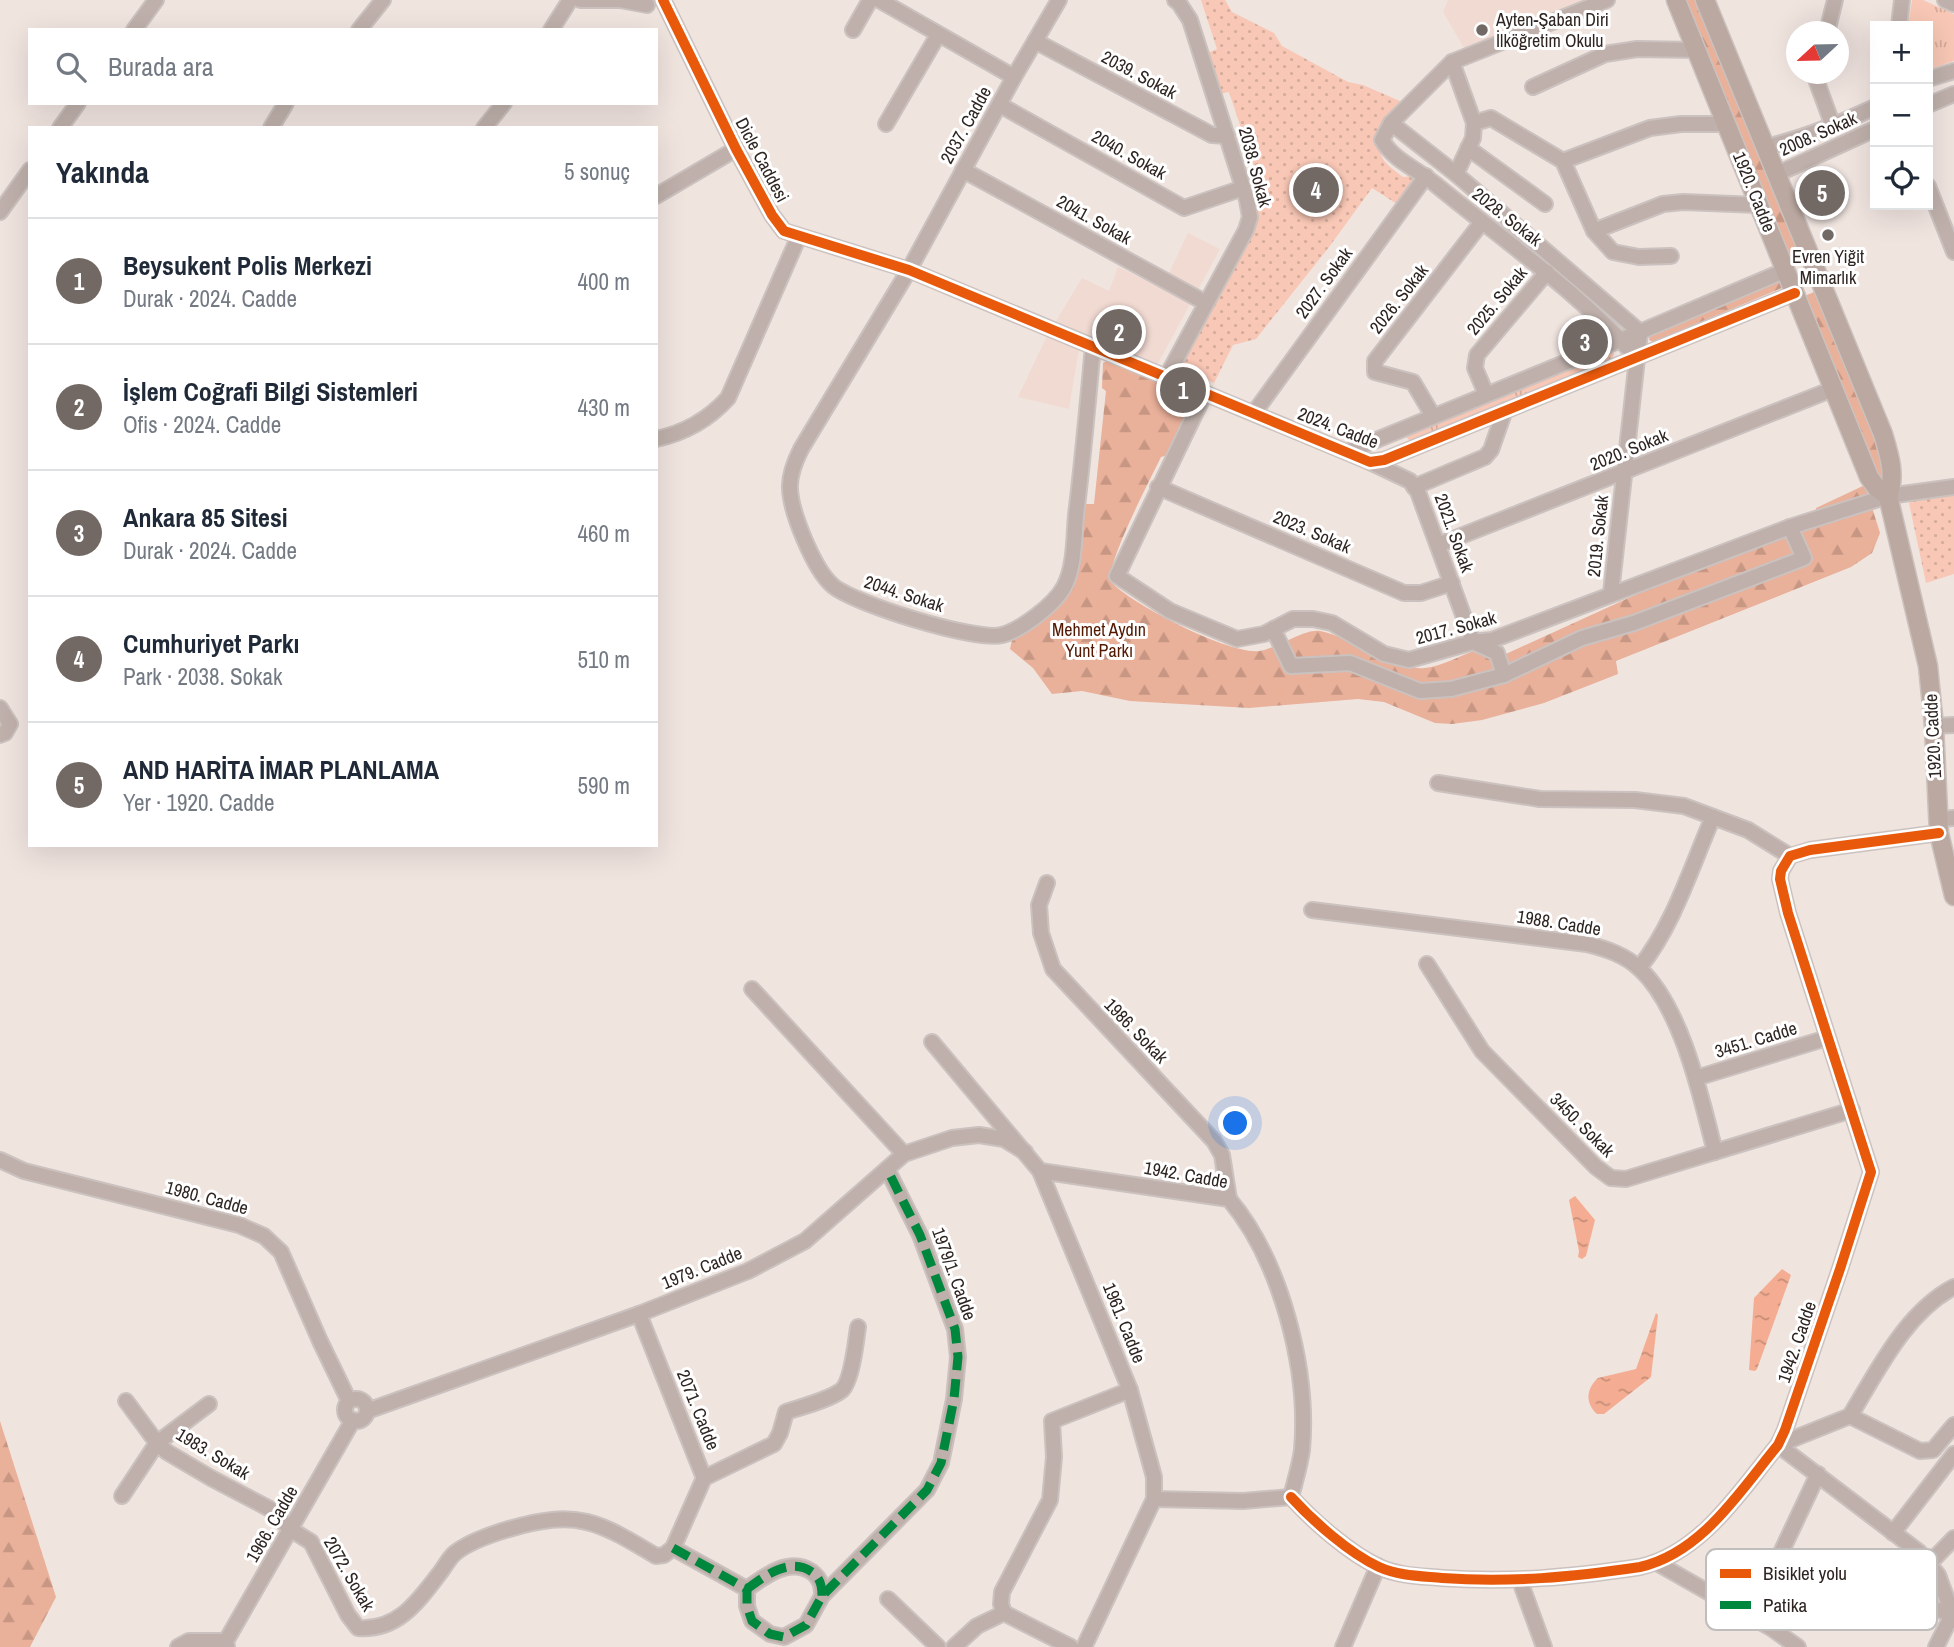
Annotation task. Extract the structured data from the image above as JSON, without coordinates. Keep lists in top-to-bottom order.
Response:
{
  "streets": {
    "main road": ["1920. Cadde"],
    "street": [
      "2039. Sokak",
      "2037. Cadde",
      "2008. Sokak",
      "2040. Sokak",
      "Dicle Caddesi",
      "2038. Sokak",
      "2028. Sokak",
      "2041. Sokak",
      "2027. Sokak",
      "2026. Sokak",
      "2025. Sokak",
      "2024. Cadde",
      "2020. Sokak",
      "2023. Sokak",
      "2021. Sokak",
      "2019. Sokak",
      "2044. Sokak",
      "2017. Sokak",
      "1988. Cadde",
      "1986. Sokak",
      "3451. Cadde",
      "3450. Sokak",
      "1942. Cadde",
      "1980. Cadde",
      "1979. Cadde",
      "1979/1. Cadde",
      "1961. Cadde",
      "2071. Cadde",
      "1983. Sokak",
      "1966. Cadde",
      "2072. Sokak"
    ]
  },
  "crossings": [
    ["2039. Sokak", "2037. Cadde"],
    ["2039. Sokak", "2038. Sokak"],
    ["2037. Cadde", "2040. Sokak"],
    ["2037. Cadde", "Dicle Caddesi"],
    ["2037. Cadde", "2041. Sokak"],
    ["2037. Cadde", "2024. Cadde"],
    ["2037. Cadde", "2044. Sokak"],
    ["2008. Sokak", "1920. Cadde"],
    ["2040. Sokak", "2038. Sokak"],
    ["Dicle Caddesi", "2024. Cadde"],
    ["Dicle Caddesi", "2044. Sokak"],
    ["2038. Sokak", "2041. Sokak"],
    ["2038. Sokak", "2024. Cadde"],
    ["1920. Cadde", "2024. Cadde"],
    ["1920. Cadde", "2020. Sokak"],
    ["1920. Cadde", "2017. Sokak"],
    ["2028. Sokak", "2027. Sokak"],
    ["2028. Sokak", "2026. Sokak"],
    ["2028. Sokak", "2025. Sokak"],
    ["2028. Sokak", "2024. Cadde"],
    ["2028. Sokak", "2019. Sokak"],
    ["2027. Sokak", "2024. Cadde"],
    ["2026. Sokak", "2024. Cadde"],
    ["2025. Sokak", "2024. Cadde"],
    ["2024. Cadde", "2021. Sokak"],
    ["2024. Cadde", "2019. Sokak"],
    ["2024. Cadde", "2044. Sokak"],
    ["2024. Cadde", "2017. Sokak"],
    ["2020. Sokak", "2021. Sokak"],
    ["2020. Sokak", "2019. Sokak"],
    ["2023. Sokak", "2021. Sokak"],
    ["2023. Sokak", "2017. Sokak"],
    ["2021. Sokak", "2017. Sokak"],
    ["2019. Sokak", "2017. Sokak"],
    ["1988. Cadde", "3451. Cadde"],
    ["1988. Cadde", "3450. Sokak"],
    ["1986. Sokak", "1942. Cadde"],
    ["3451. Cadde", "1942. Cadde"],
    ["3450. Sokak", "1942. Cadde"],
    ["1942. Cadde", "1961. Cadde"],
    ["1980. Cadde", "1979. Cadde"],
    ["1980. Cadde", "1966. Cadde"],
    ["1979. Cadde", "1979/1. Cadde"],
    ["1979. Cadde", "1961. Cadde"],
    ["1979. Cadde", "2071. Cadde"],
    ["1979. Cadde", "1966. Cadde"],
    ["2071. Cadde", "2072. Sokak"],
    ["1983. Sokak", "1966. Cadde"],
    ["1983. Sokak", "2072. Sokak"],
    ["1966. Cadde", "2072. Sokak"]
  ],
  "parks": ["Mehmet Aydın Yunt Parkı"],
  "places": ["Ayten-Şaban Diri İlköğretim Okulu", "Evren Yiğit Mimarlık"],
  "legend": ["Bisiklet yolu", "Patika"],
  "north": "left",
  "page": {
    "map_buttons": ["+", "−"],
    "search": "Burada ara",
    "heading": ["Yakında", "5 sonuç"],
    "pins": [
      "4",
      "5",
      "2",
      "3",
      "1"
    ],
    "list": [
      {
        "mark": "1",
        "name": "Beysukent Polis Merkezi",
        "note": "Durak · 2024. Cadde",
        "value": "400 m"
      },
      {
        "mark": "2",
        "name": "İşlem Coğrafi Bilgi Sistemleri",
        "note": "Ofis · 2024. Cadde",
        "value": "430 m"
      },
      {
        "mark": "3",
        "name": "Ankara 85 Sitesi",
        "note": "Durak · 2024. Cadde",
        "value": "460 m"
      },
      {
        "mark": "4",
        "name": "Cumhuriyet Parkı",
        "note": "Park · 2038. Sokak",
        "value": "510 m"
      },
      {
        "mark": "5",
        "name": "AND HARİTA İMAR PLANLAMA",
        "note": "Yer · 1920. Cadde",
        "value": "590 m"
      }
    ]
  }
}
